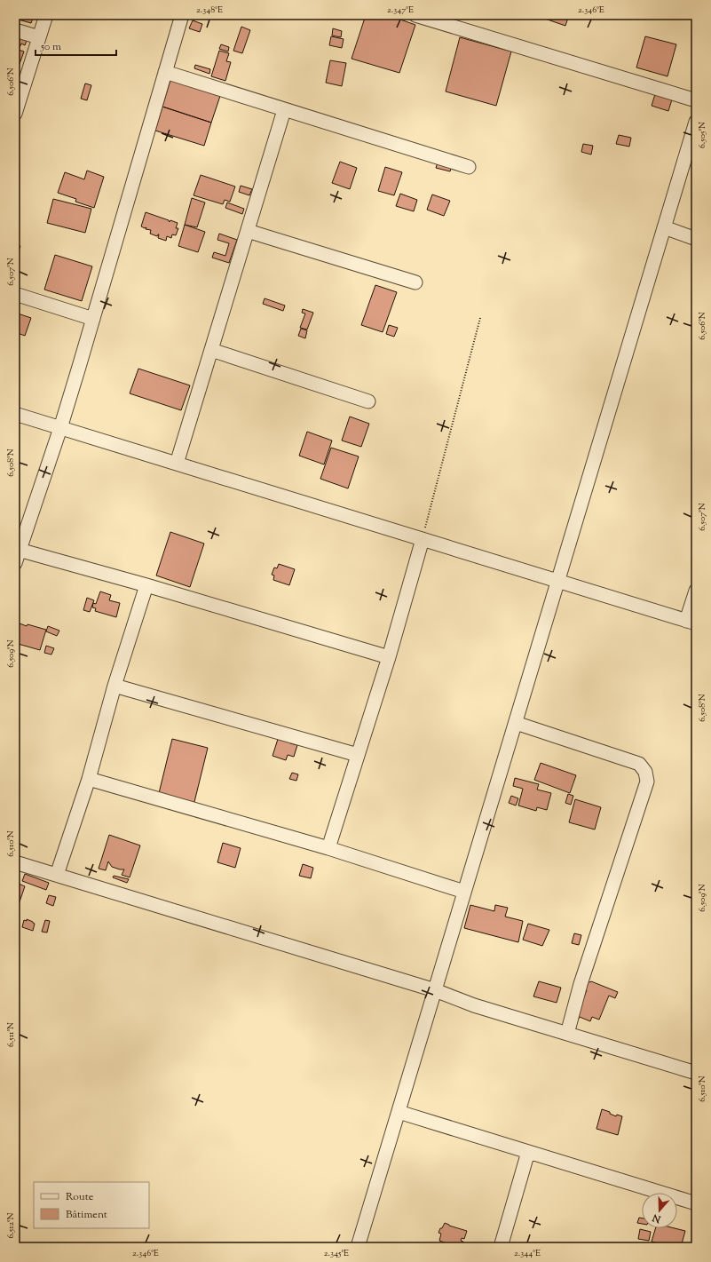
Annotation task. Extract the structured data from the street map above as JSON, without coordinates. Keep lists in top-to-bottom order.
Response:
{
  "legend": ["Route", "Bâtiment"],
  "scale_bar": "50 m",
  "north": "bottom",
  "coordinates": [
    "2.348°E",
    "2.347°E",
    "2.346°E",
    "6.506°N",
    "6.505°N",
    "6.507°N",
    "6.508°N",
    "6.509°N",
    "6.510°N",
    "6.511°N",
    "6.512°N",
    "2.345°E",
    "2.344°E"
  ]
}
